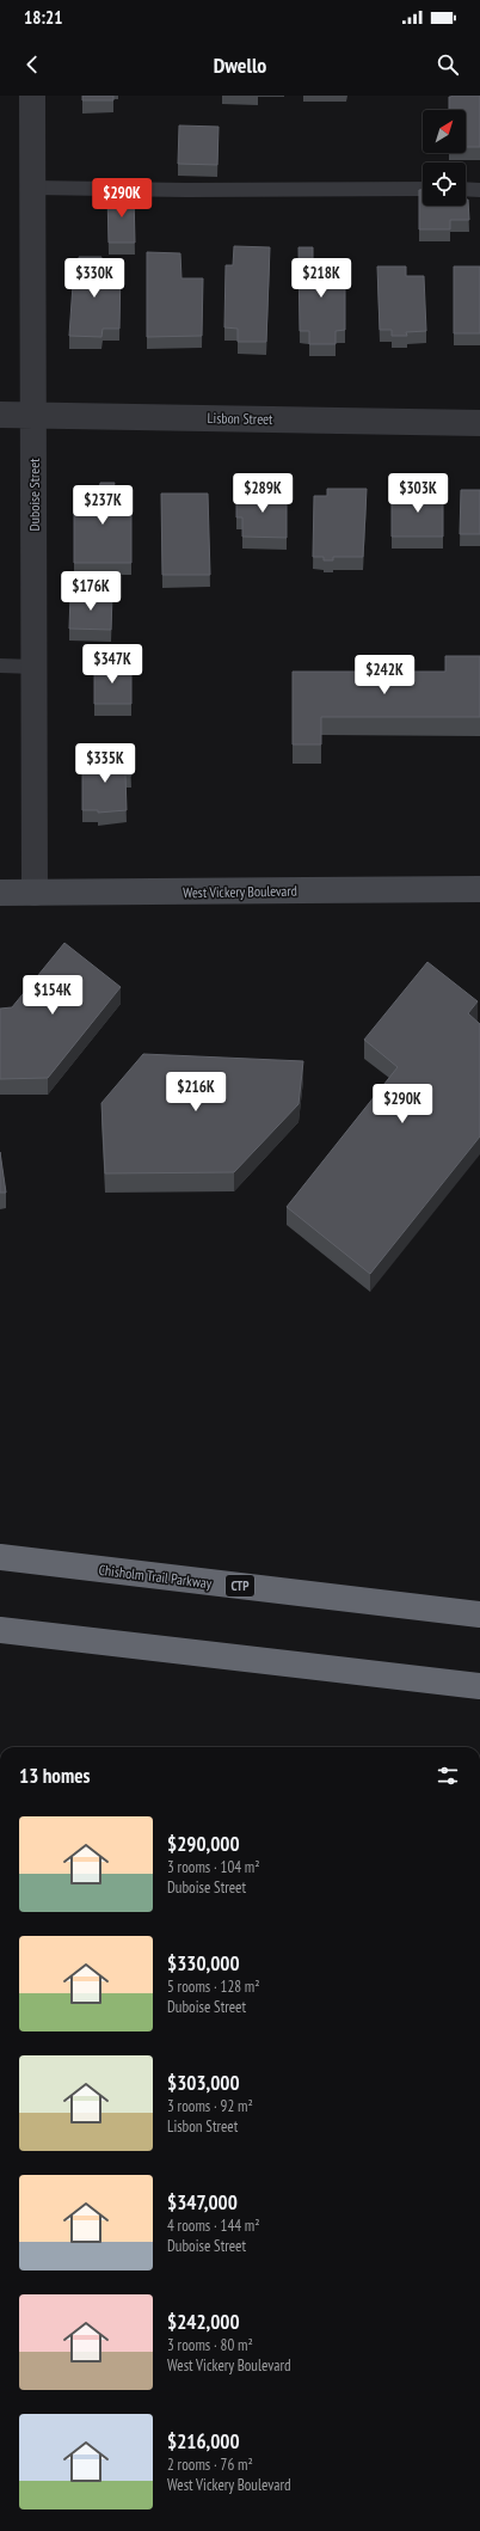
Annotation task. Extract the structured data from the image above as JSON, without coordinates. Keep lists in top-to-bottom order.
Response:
{
  "streets": {
    "highway": ["Chisholm Trail Parkway", "CTP"],
    "main road": ["West Vickery Boulevard"],
    "street": ["Lisbon Street", "Duboise Street"]
  },
  "crossings": [
    ["Lisbon Street", "Duboise Street"],
    ["Duboise Street", "West Vickery Boulevard"]
  ],
  "north": "top right",
  "page": {
    "status": "18:21",
    "header": "Dwello",
    "price": [
      "$290K",
      "$330K",
      "$218K",
      "$289K",
      "$303K",
      "$237K",
      "$176K",
      "$347K",
      "$242K",
      "$335K",
      "$154K",
      "$216K",
      "$290K"
    ],
    "heading": "13 homes",
    "list": [
      {
        "name": "$290,000",
        "note": "3 rooms · 104 m² · Duboise Street"
      },
      {
        "name": "$330,000",
        "note": "5 rooms · 128 m² · Duboise Street"
      },
      {
        "name": "$303,000",
        "note": "3 rooms · 92 m² · Lisbon Street"
      },
      {
        "name": "$347,000",
        "note": "4 rooms · 144 m² · Duboise Street"
      },
      {
        "name": "$242,000",
        "note": "3 rooms · 80 m² · West Vickery Boulevard"
      },
      {
        "name": "$216,000",
        "note": "2 rooms · 76 m² · West Vickery Boulevard"
      }
    ]
  }
}
